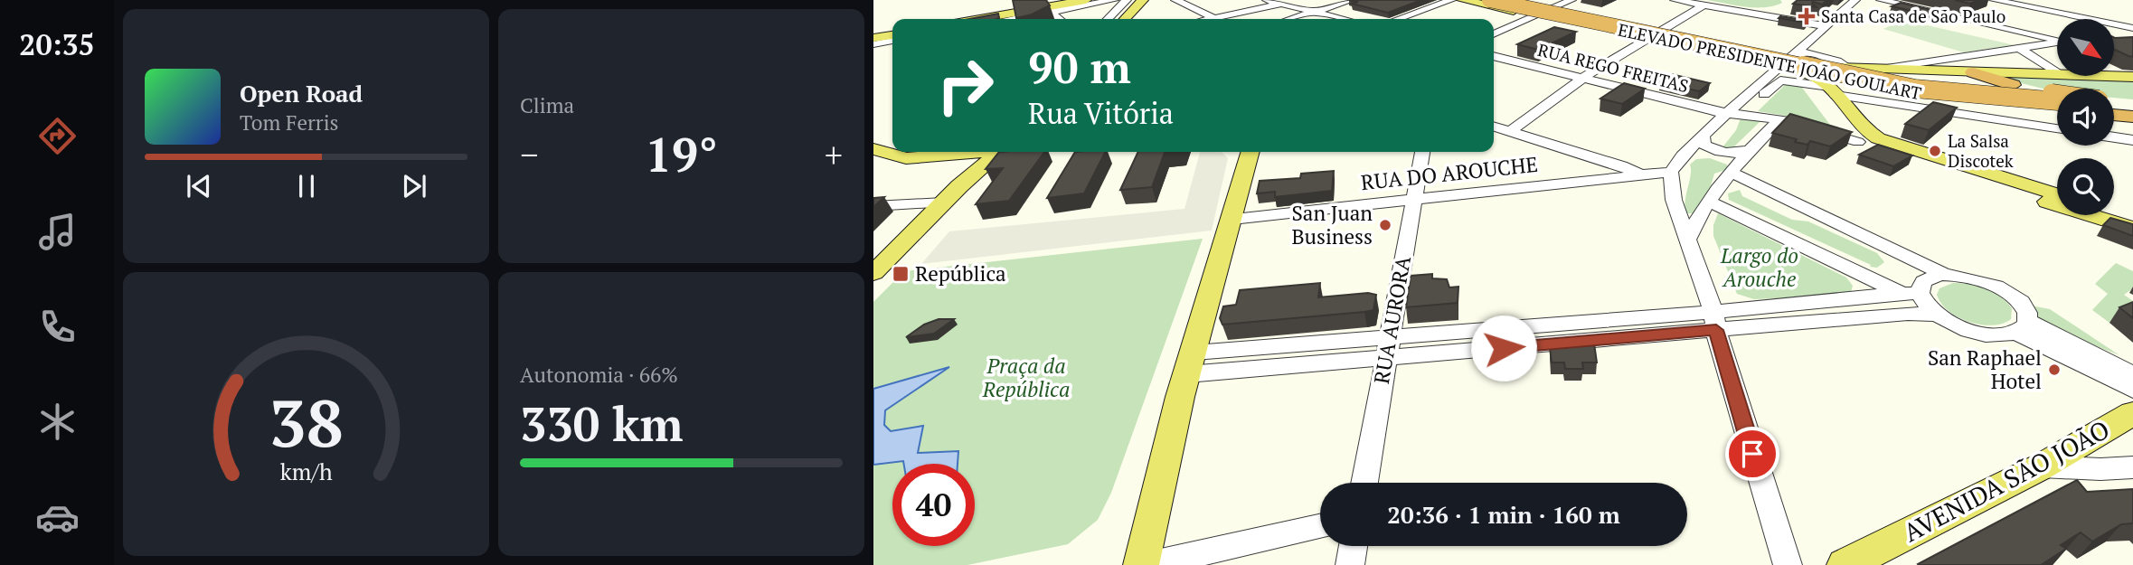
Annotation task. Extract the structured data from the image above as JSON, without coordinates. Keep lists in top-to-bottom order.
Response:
{
  "streets": {
    "highway": ["ELEVADO PRESIDENTE JOÃO GOULART"],
    "main road": ["AVENIDA SÃO JOÃO"],
    "street": ["RUA REGO FREITAS", "RUA DO AROUCHE", "RUA AURORA"]
  },
  "crossings": [
    ["RUA DO AROUCHE", "RUA AURORA"]
  ],
  "parks": ["Largo do Arouche", "Praça da República"],
  "places": {
    "health": ["Santa Casa de São Paulo"],
    "other": ["La Salsa Discotek", "San Juan Business", "San Raphael Hotel"],
    "transit": ["República"]
  },
  "north": "bottom right",
  "page": {
    "tabs": "20:35",
    "tile": [
      "Clima",
      ["Autonomia · 66%", "330 km"]
    ],
    "turn": ["90 m", "Rua Vitória"],
    "song": ["Open Road", "Tom Ferris"],
    "heat": ["−", "19°", "+"],
    "limit": "40",
    "trip": "20:36 · 1 min · 160 m",
    "gauge": ["38", "km/h"]
  }
}
